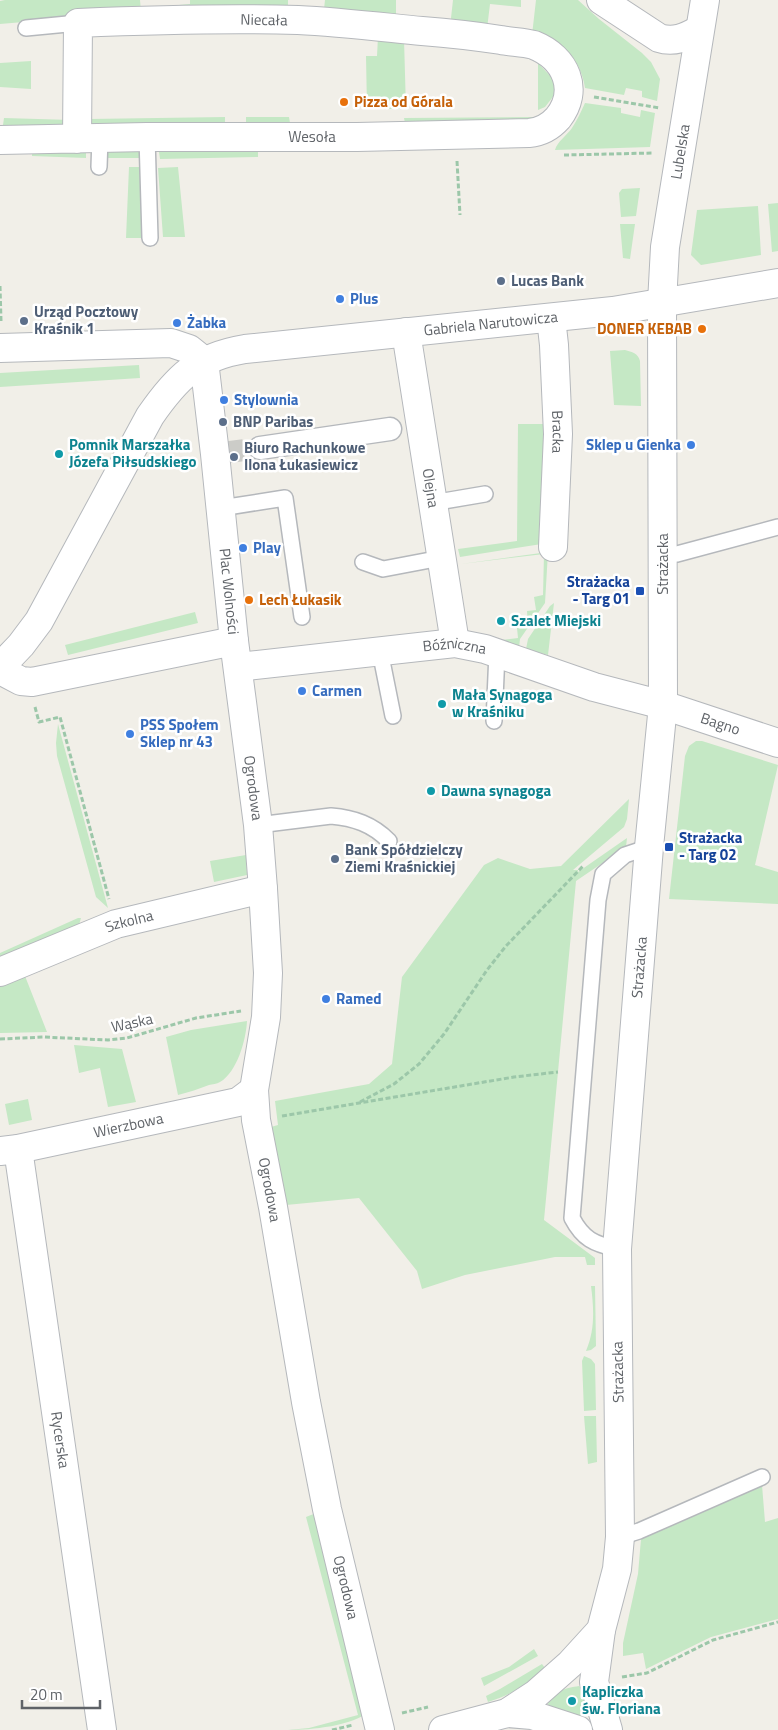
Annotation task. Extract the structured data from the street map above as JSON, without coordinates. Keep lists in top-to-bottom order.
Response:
{
  "streets": {
    "street": [
      "Niecała",
      "Wesoła",
      "Lubelska",
      "Gabriela Narutowicza",
      "Bracka",
      "Olejna",
      "Strażacka",
      "Plac Wolności",
      "Bóźniczna",
      "Bagno",
      "Ogrodowa",
      "Szkolna",
      "Wierzbowa",
      "Rycerska"
    ],
    "path": ["Wąska"]
  },
  "crossings": [
    ["Niecała", "Wesoła"],
    ["Lubelska", "Gabriela Narutowicza"],
    ["Lubelska", "Strażacka"],
    ["Gabriela Narutowicza", "Bracka"],
    ["Gabriela Narutowicza", "Olejna"],
    ["Gabriela Narutowicza", "Strażacka"],
    ["Gabriela Narutowicza", "Plac Wolności"],
    ["Olejna", "Bóźniczna"],
    ["Strażacka", "Bóźniczna"],
    ["Strażacka", "Bagno"],
    ["Plac Wolności", "Bóźniczna"],
    ["Plac Wolności", "Ogrodowa"],
    ["Bóźniczna", "Bagno"],
    ["Bóźniczna", "Ogrodowa"],
    ["Ogrodowa", "Szkolna"],
    ["Ogrodowa", "Wąska"],
    ["Ogrodowa", "Wierzbowa"],
    ["Wierzbowa", "Rycerska"]
  ],
  "places": {
    "other": [
      "Pizza od Górala",
      "Lucas Bank",
      "Plus",
      "Urząd Pocztowy Kraśnik 1",
      "Żabka",
      "DONER KEBAB",
      "Stylownia",
      "BNP Paribas",
      "Sklep u Gienka",
      "Pomnik Marszałka Józefa Piłsudskiego",
      "Biuro Rachunkowe Ilona Łukasiewicz",
      "Play",
      "Lech Łukasik",
      "Szalet Miejski",
      "Carmen",
      "Mała Synagoga w Kraśniku",
      "PSS Społem Sklep nr 43",
      "Dawna synagoga",
      "Bank Spółdzielczy Ziemi Kraśnickiej",
      "Ramed",
      "Kapliczka św. Floriana"
    ],
    "transit": ["Strażacka - Targ 01", "Strażacka - Targ 02"]
  },
  "scale_bar": "20 m"
}
